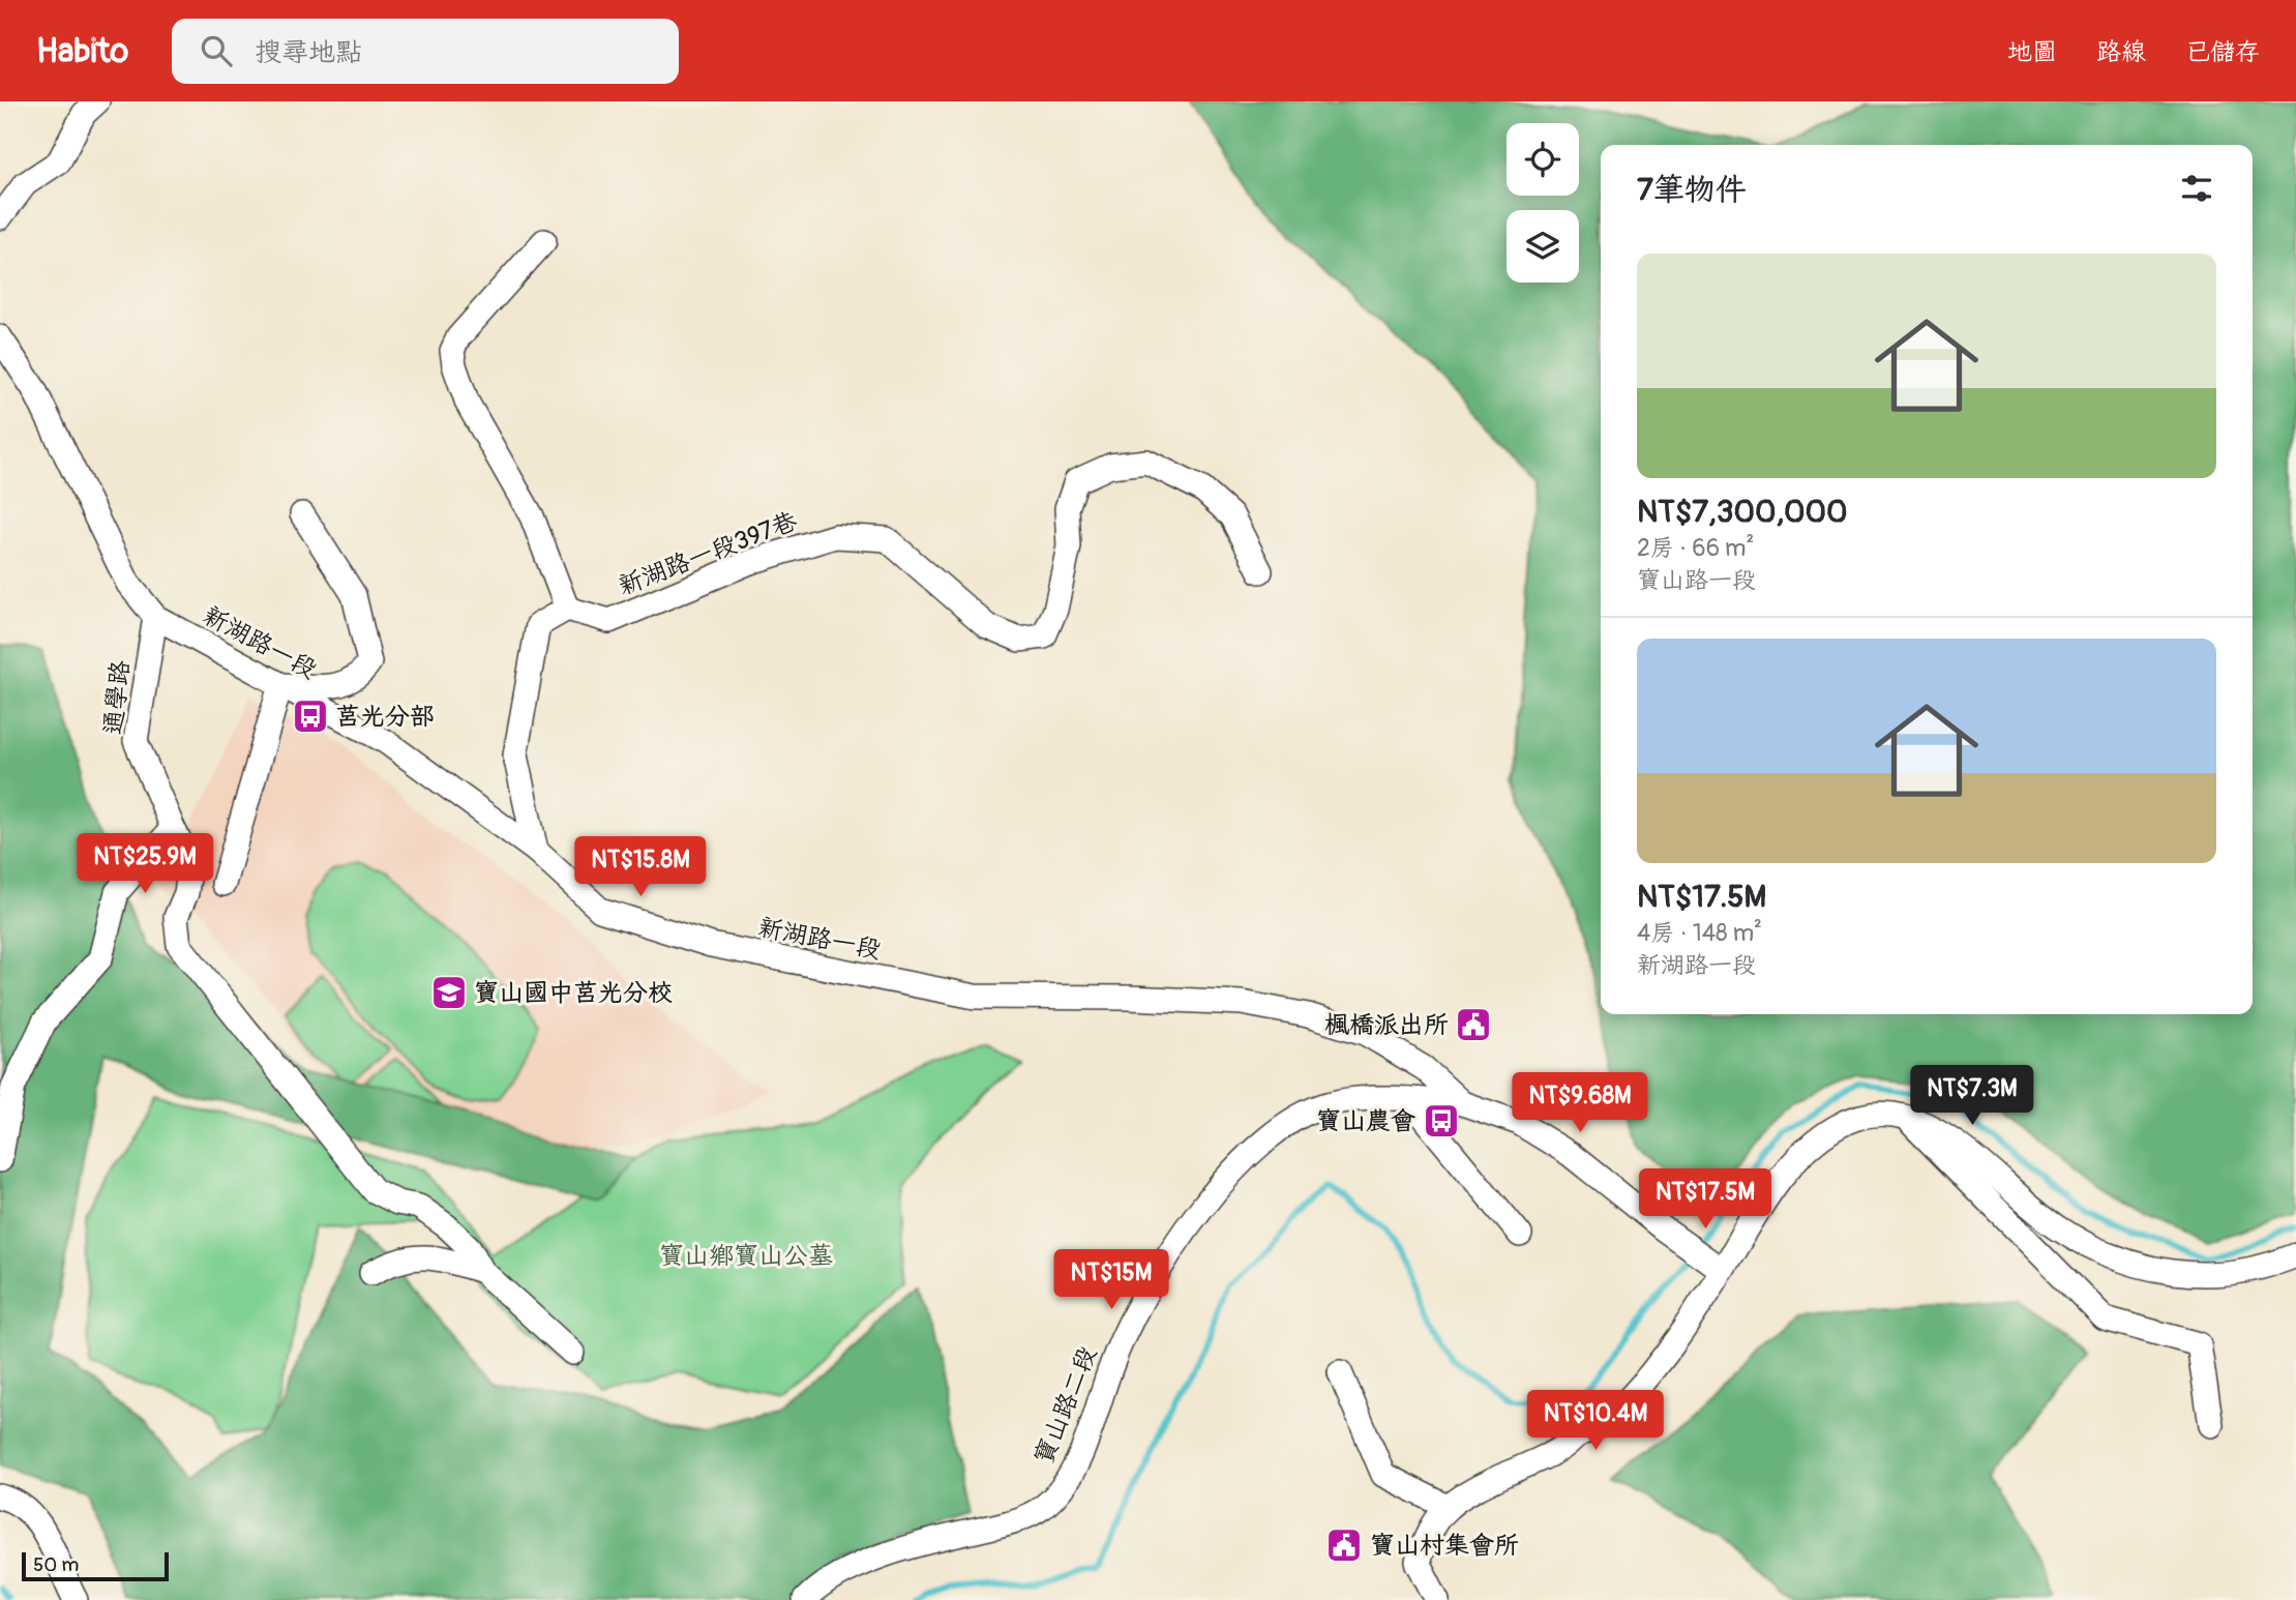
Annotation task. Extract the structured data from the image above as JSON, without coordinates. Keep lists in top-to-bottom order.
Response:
{
  "streets": {
    "street": [
      "新湖路一段397巷",
      "新湖路一段",
      "通學路",
      "寶山路二段"
    ]
  },
  "crossings": [
    ["新湖路一段", "通學路"],
    ["新湖路一段", "寶山路二段"]
  ],
  "parks": ["寶山鄉寶山公墓"],
  "places": {
    "bus stop": ["莒光分部", "寶山農會"],
    "school or university": ["寶山國中莒光分校"],
    "public building": ["楓橋派出所", "寶山村集會所"]
  },
  "scale_bar": "50 m",
  "page": {
    "header": "Habito",
    "search": "搜尋地點",
    "nav": ["地圖", "路線", "已儲存"],
    "heading": "7筆物件",
    "list": [
      {
        "name": "NT$7,300,000",
        "note": "2房 · 66 m² · 寶山路一段"
      },
      {
        "name": "NT$17.5M",
        "note": "4房 · 148 m² · 新湖路一段"
      }
    ],
    "price": [
      "NT$25.9M",
      "NT$15.8M",
      "NT$7.3M",
      "NT$9.68M",
      "NT$17.5M",
      "NT$15M",
      "NT$10.4M"
    ],
    "scale": "50 m"
  }
}
